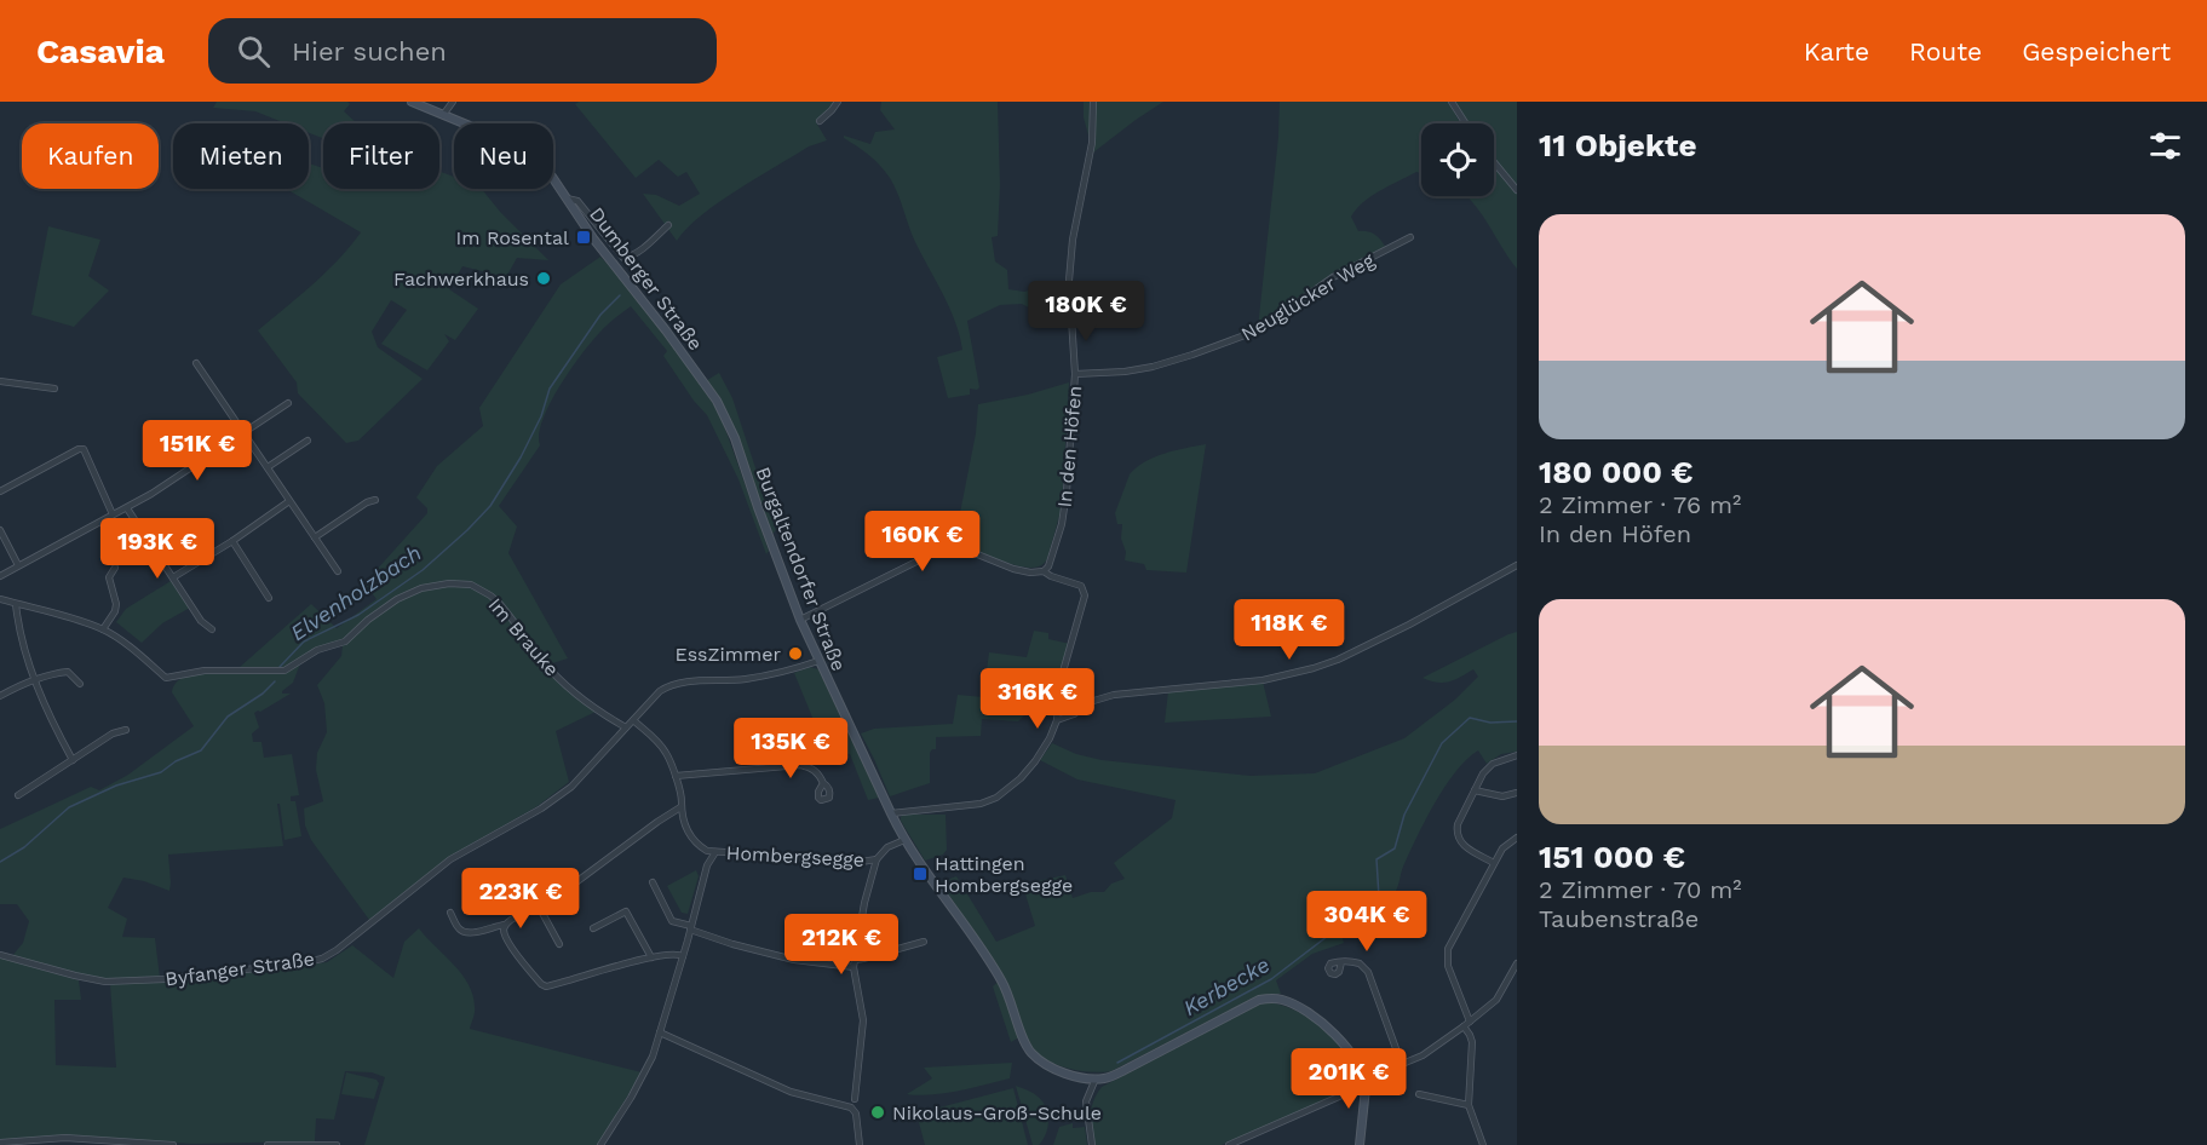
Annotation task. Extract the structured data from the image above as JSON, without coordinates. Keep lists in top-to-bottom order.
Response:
{
  "streets": {
    "main road": ["Dumberger Straße", "Burgaltendorfer Straße"],
    "street": [
      "Neuglücker Weg",
      "In den Höfen",
      "Im Brauke",
      "Hombergsegge",
      "Byfanger Straße"
    ]
  },
  "crossings": [
    ["Dumberger Straße", "Burgaltendorfer Straße"],
    ["Neuglücker Weg", "In den Höfen"],
    ["Burgaltendorfer Straße", "Hombergsegge"],
    ["Burgaltendorfer Straße", "Byfanger Straße"],
    ["Im Brauke", "Byfanger Straße"]
  ],
  "water": ["Elvenholzbach", "Kerbecke"],
  "places": {
    "transit": ["Im Rosental", "Hattingen Hombergsegge"],
    "other": ["Fachwerkhaus", "EssZimmer", "Nikolaus-Groß-Schule"]
  },
  "page": {
    "header": "Casavia",
    "search": "Hier suchen",
    "nav": ["Karte", "Route", "Gespeichert"],
    "heading": "11 Objekte",
    "chip": [
      "Kaufen",
      "Mieten",
      "Filter",
      "Neu"
    ],
    "list": [
      {
        "name": "180 000 €",
        "note": "2 Zimmer · 76 m² · In den Höfen"
      },
      {
        "name": "151 000 €",
        "note": "2 Zimmer · 70 m² · Taubenstraße"
      }
    ],
    "price": [
      "180K €",
      "151K €",
      "160K €",
      "193K €",
      "118K €",
      "316K €",
      "135K €",
      "223K €",
      "304K €",
      "212K €",
      "201K €"
    ]
  }
}
